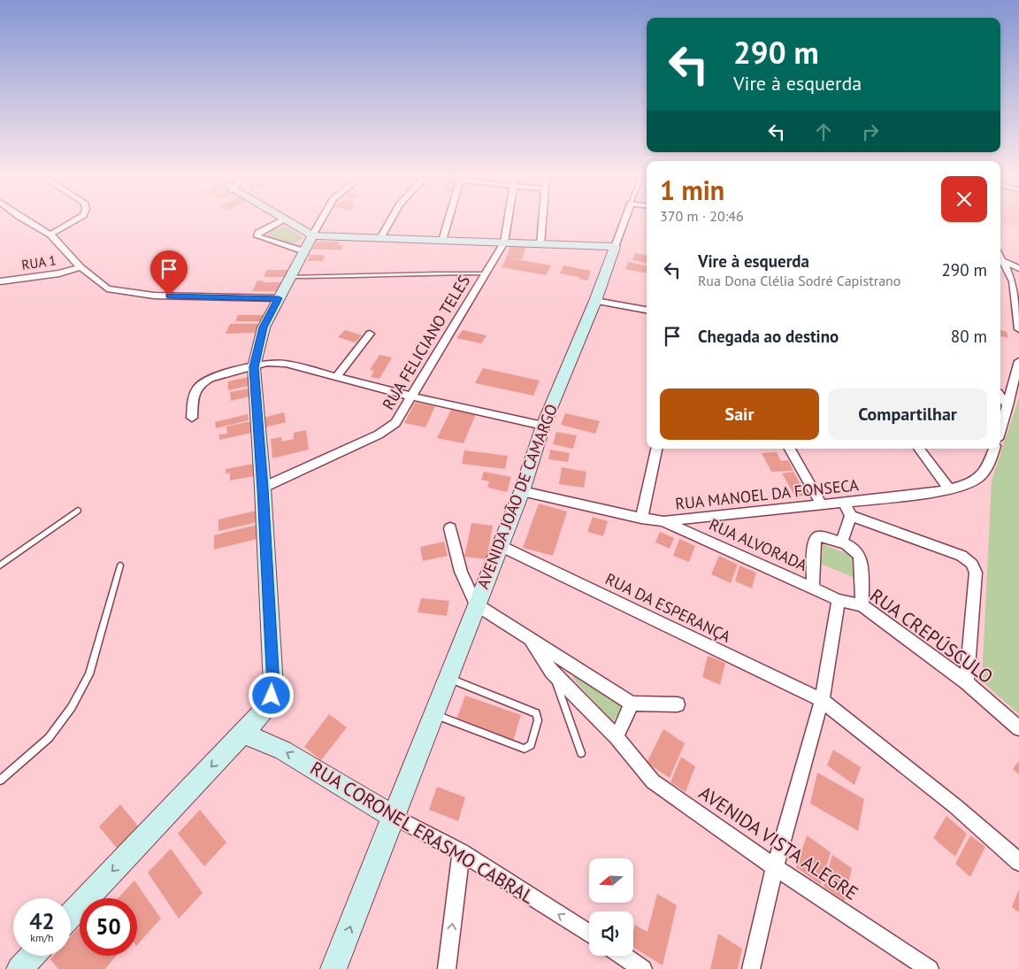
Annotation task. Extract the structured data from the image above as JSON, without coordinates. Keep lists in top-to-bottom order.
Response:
{
  "streets": {
    "main road": ["AVENIDA JOÃO DE CAMARGO", "RUA CORONEL ERASMO CABRAL"],
    "street": [
      "RUA 1",
      "RUA FELICIANO TELES",
      "RUA MANOEL DA FONSECA",
      "RUA ALVORADA",
      "RUA DA ESPERANÇA",
      "RUA CREPÚSCULO",
      "AVENIDA VISTA ALEGRE"
    ]
  },
  "crossings": [
    ["RUA MANOEL DA FONSECA", "AVENIDA JOÃO DE CAMARGO"],
    ["RUA MANOEL DA FONSECA", "RUA ALVORADA"],
    ["AVENIDA JOÃO DE CAMARGO", "RUA DA ESPERANÇA"],
    ["AVENIDA JOÃO DE CAMARGO", "RUA CORONEL ERASMO CABRAL"],
    ["AVENIDA JOÃO DE CAMARGO", "AVENIDA VISTA ALEGRE"],
    ["RUA ALVORADA", "RUA CREPÚSCULO"]
  ],
  "one_way": ["RUA CORONEL ERASMO CABRAL"],
  "north": "left",
  "page": {
    "turn": ["290 m", "Vire à esquerda"],
    "heading": ["1 min", "370 m · 20:46"],
    "list": [
      {
        "name": "Vire à esquerda",
        "note": "Rua Dona Clélia Sodré Capistrano",
        "value": "290 m"
      },
      {
        "name": "Chegada ao destino",
        "value": "80 m"
      }
    ],
    "buttons": ["Sair", "Compartilhar"],
    "speed": "42 km/h",
    "limit": "50"
  }
}
